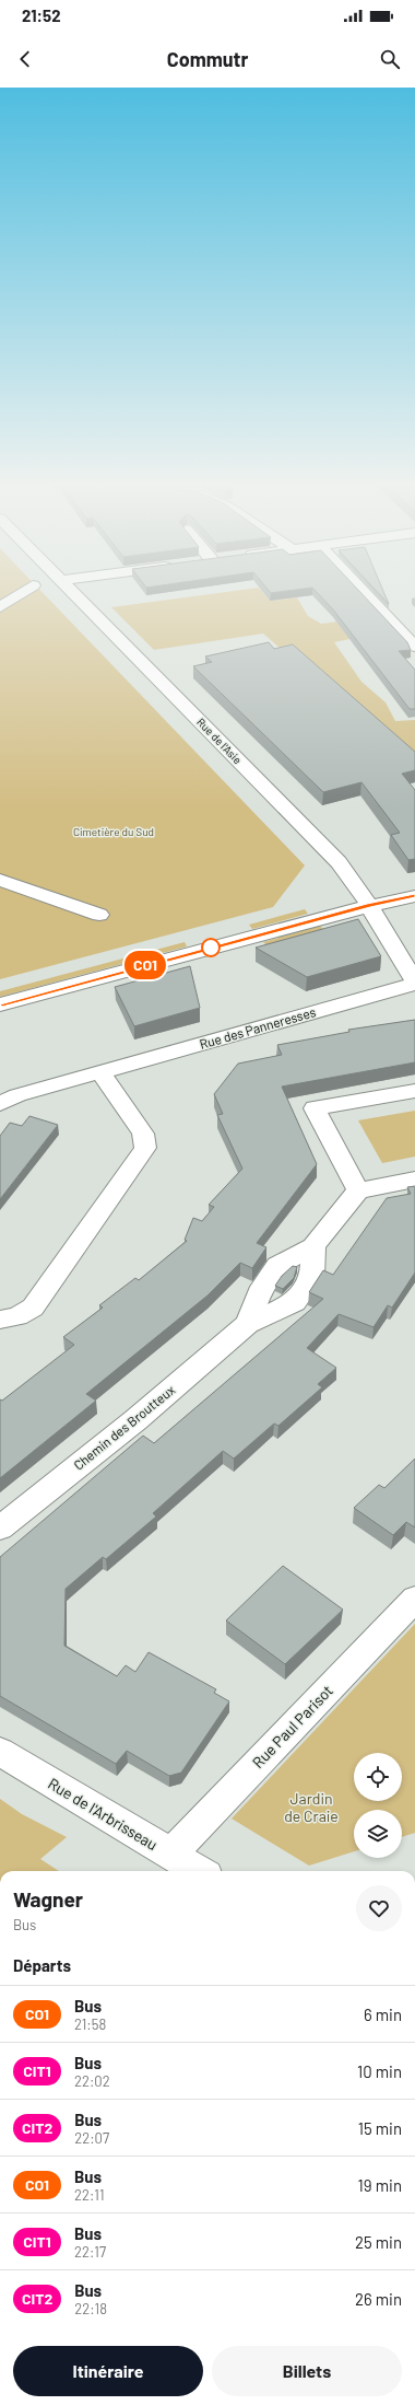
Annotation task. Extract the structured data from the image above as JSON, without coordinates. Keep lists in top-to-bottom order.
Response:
{
  "streets": {
    "street": [
      "Rue de l'Asie",
      "Rue des Panneresses",
      "Chemin des Broutteux",
      "Rue Paul Parisot",
      "Rue de l'Arbrisseau"
    ]
  },
  "crossings": [
    ["Rue de l'Asie", "Rue des Panneresses"],
    ["Rue Paul Parisot", "Rue de l'Arbrisseau"]
  ],
  "parks": ["Cimetière du Sud", "Jardin de Craie"],
  "lines": ["bus line CO1"],
  "page": {
    "status": "21:52",
    "header": "Commutr",
    "on_map": "CO1",
    "heading": [
      ["Wagner", "Bus"],
      "Départs"
    ],
    "list": [
      {
        "mark": "CO1",
        "name": "Bus",
        "note": "21:58",
        "value": "6 min"
      },
      {
        "mark": "CIT1",
        "name": "Bus",
        "note": "22:02",
        "value": "10 min"
      },
      {
        "mark": "CIT2",
        "name": "Bus",
        "note": "22:07",
        "value": "15 min"
      },
      {
        "mark": "CO1",
        "name": "Bus",
        "note": "22:11",
        "value": "19 min"
      },
      {
        "mark": "CIT1",
        "name": "Bus",
        "note": "22:17",
        "value": "25 min"
      },
      {
        "mark": "CIT2",
        "name": "Bus",
        "note": "22:18",
        "value": "26 min"
      }
    ],
    "buttons": ["Itinéraire", "Billets"]
  }
}
